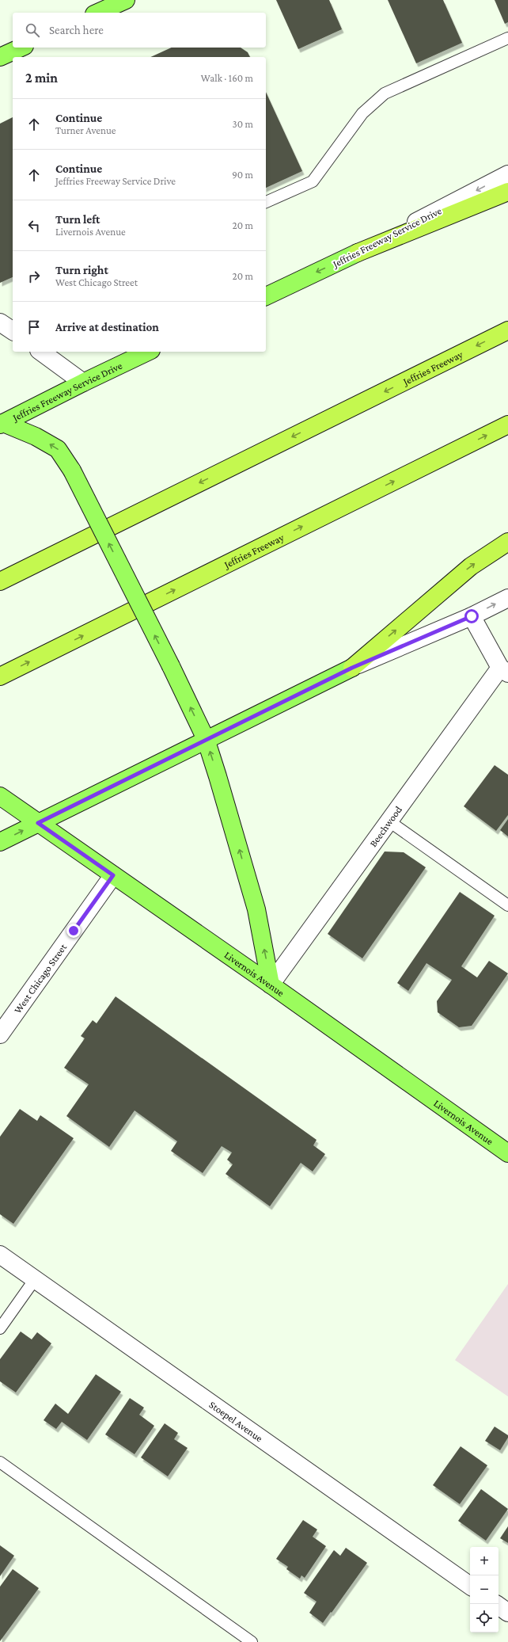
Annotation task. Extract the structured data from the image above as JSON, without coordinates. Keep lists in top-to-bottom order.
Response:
{
  "streets": {
    "highway": ["Jeffries Freeway"],
    "main road": ["Jeffries Freeway Service Drive", "Livernois Avenue"],
    "street": ["Beechwood", "West Chicago Street", "Stoepel Avenue"]
  },
  "crossings": [
    ["Beechwood", "Livernois Avenue"],
    ["Livernois Avenue", "West Chicago Street"]
  ],
  "one_way": ["Jeffries Freeway Service Drive"],
  "page": {
    "search": "Search here",
    "heading": ["2 min", "Walk · 160 m"],
    "list": [
      ["Continue", "Turner Avenue", "30 m"],
      ["Continue", "Jeffries Freeway Service Drive", "90 m"],
      ["Turn left", "Livernois Avenue", "20 m"],
      ["Turn right", "West Chicago Street", "20 m"],
      "Arrive at destination"
    ],
    "map_buttons": ["+", "−"]
  }
}
